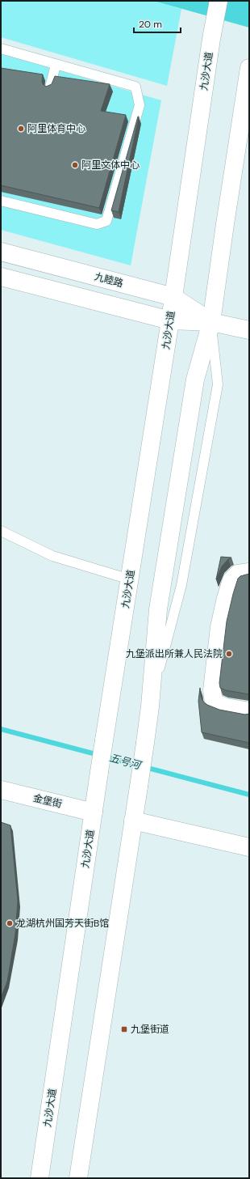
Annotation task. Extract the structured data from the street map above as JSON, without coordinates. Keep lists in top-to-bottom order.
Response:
{
  "streets": {
    "main road": ["九沙大道", "九睦路", "金堡街"]
  },
  "crossings": [
    ["九沙大道", "九睦路"],
    ["九沙大道", "金堡街"]
  ],
  "water": ["五号河"],
  "places": {
    "other": [
      "阿里体育中心",
      "阿里文体中心",
      "九堡派出所兼人民法院",
      "龙湖杭州国芳天街B馆"
    ],
    "transit": ["九堡街道"]
  },
  "scale_bar": "20 m"
}
